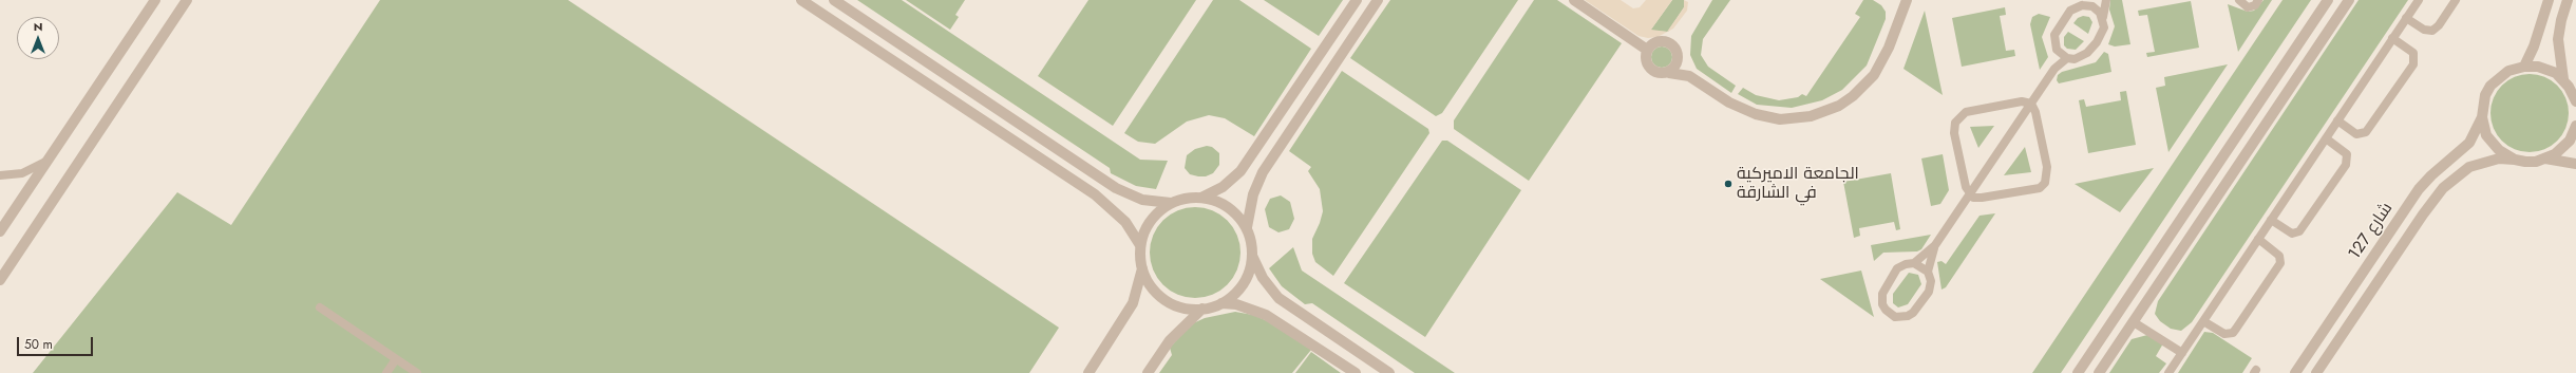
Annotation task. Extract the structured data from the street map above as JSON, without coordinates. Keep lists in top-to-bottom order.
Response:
{
  "streets": {
    "street": ["شارع 127"]
  },
  "places": ["الجامعة الاميركية في الشارقة"],
  "scale_bar": "50 m",
  "north": "top"
}
